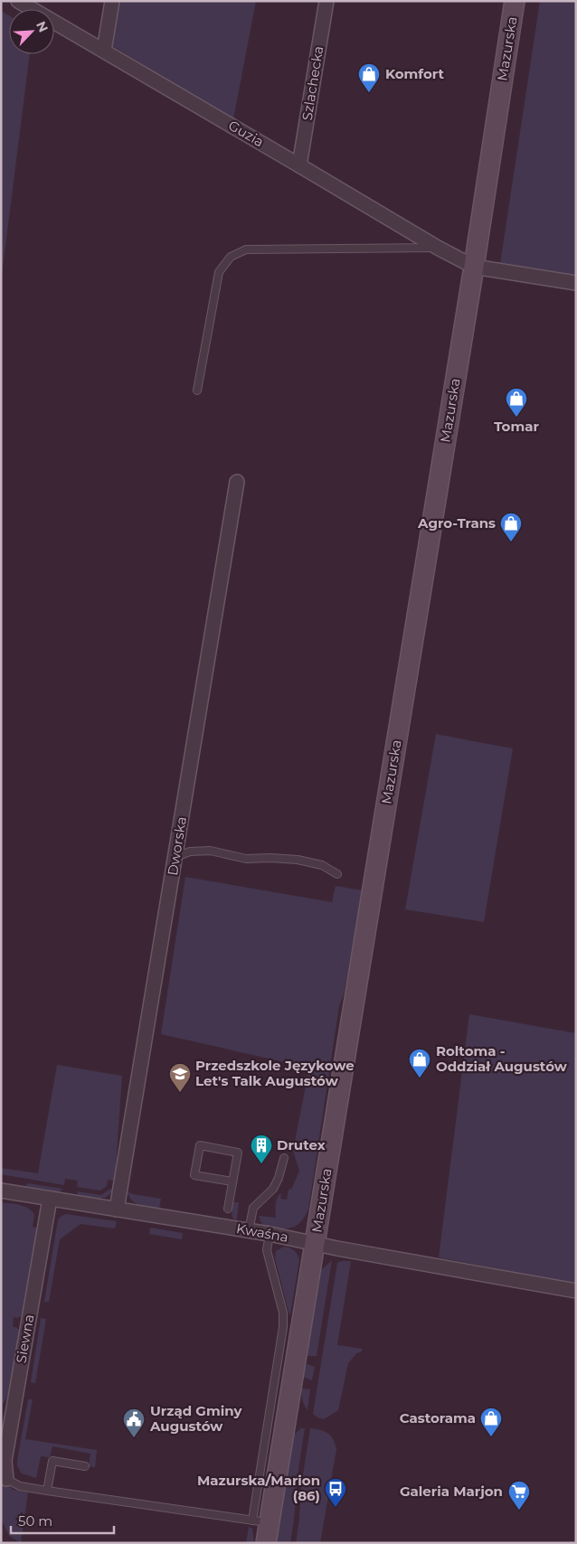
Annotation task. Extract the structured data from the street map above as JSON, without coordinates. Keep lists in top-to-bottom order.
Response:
{
  "streets": {
    "main road": ["Mazurska"],
    "street": [
      "Szlachecka",
      "Guzia",
      "Dworska",
      "Kwaśna",
      "Siewna"
    ]
  },
  "crossings": [
    ["Mazurska", "Guzia"],
    ["Mazurska", "Kwaśna"],
    ["Szlachecka", "Guzia"],
    ["Dworska", "Kwaśna"],
    ["Kwaśna", "Siewna"]
  ],
  "places": {
    "shop": [
      "Komfort",
      "Tomar",
      "Agro-Trans",
      "Roltoma - Oddział Augustów",
      "Castorama"
    ],
    "school or university": ["Przedszkole Językowe Let's Talk Augustów"],
    "building": ["Drutex"],
    "public building": ["Urząd Gminy Augustów"],
    "bus stop": ["Mazurska/Marion (86)"],
    "supermarket": ["Galeria Marjon"]
  },
  "scale_bar": "50 m",
  "north": "top right"
}
